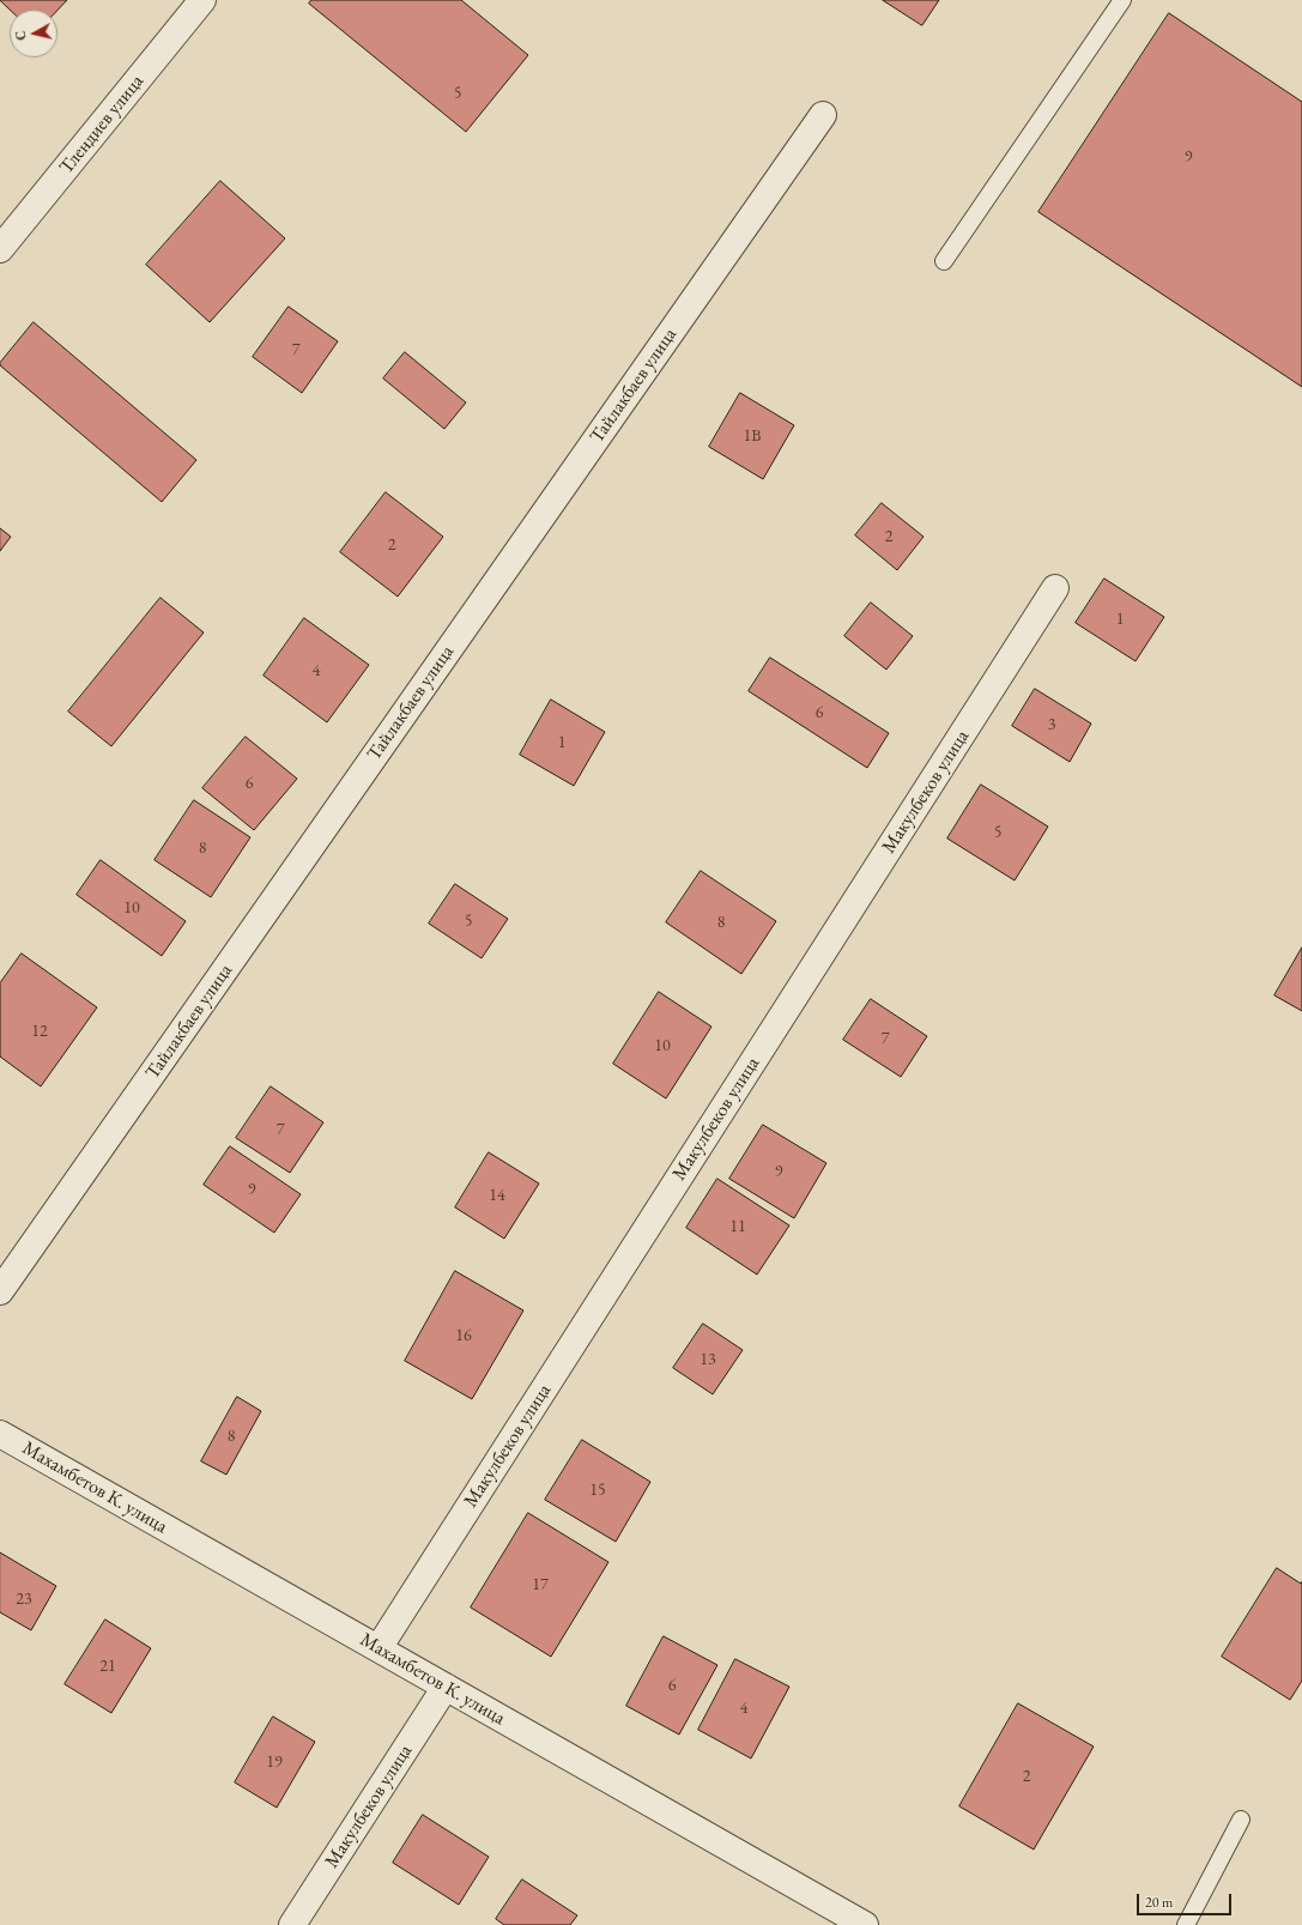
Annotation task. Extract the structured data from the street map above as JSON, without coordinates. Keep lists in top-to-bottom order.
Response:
{
  "streets": {
    "street": [
      "Тлендиев улица",
      "Тайлакбаев улица",
      "Макулбеков улица",
      "Махамбетов К. улица"
    ]
  },
  "crossings": [
    ["Макулбеков улица", "Махамбетов К. улица"]
  ],
  "house_numbers": [
    "5",
    "9",
    "7",
    "1В",
    "2",
    "2",
    "1",
    "4",
    "6",
    "3",
    "1",
    "6",
    "5",
    "8",
    "10",
    "5",
    "8",
    "12",
    "7",
    "10",
    "7",
    "9",
    "9",
    "14",
    "11",
    "16",
    "13",
    "8",
    "15",
    "17",
    "23",
    "21",
    "6",
    "4",
    "19",
    "2"
  ],
  "scale_bar": "20 m",
  "north": "left"
}
